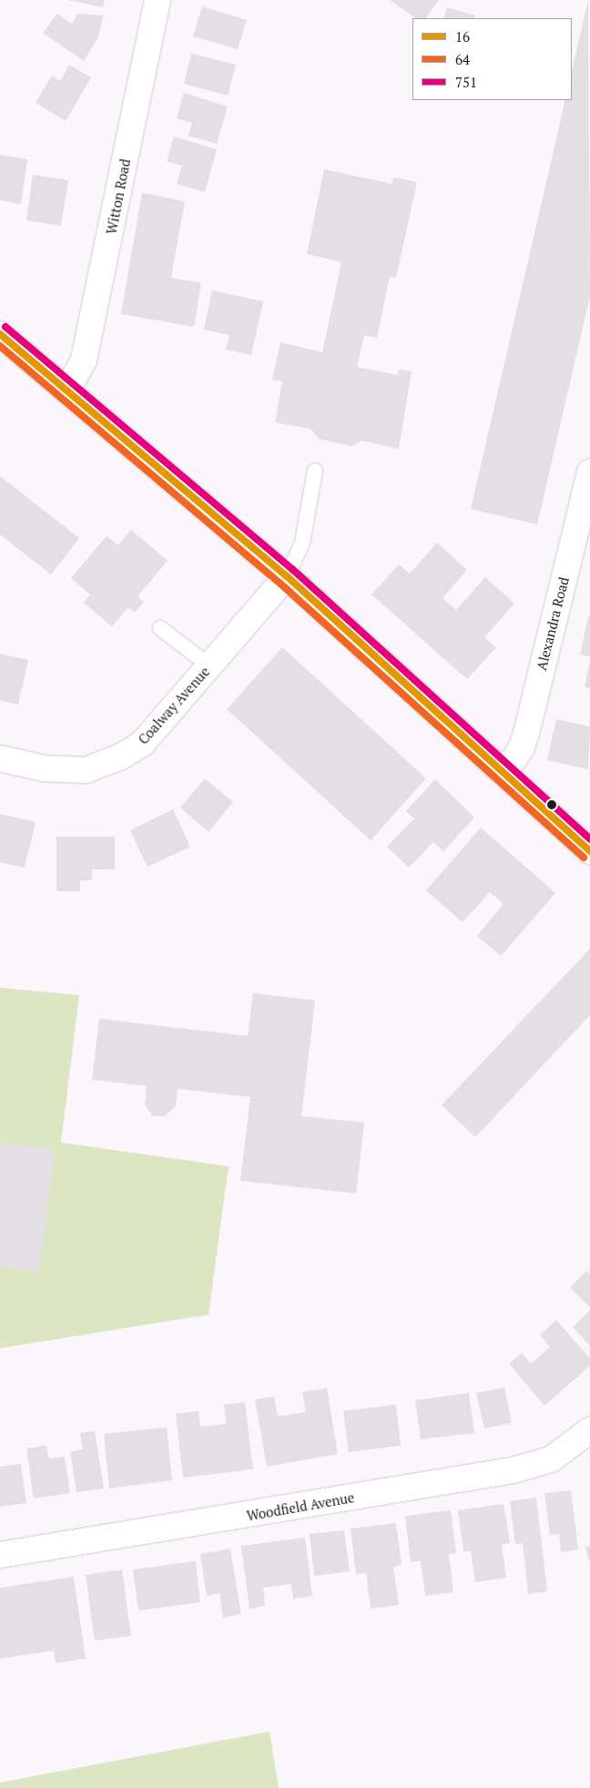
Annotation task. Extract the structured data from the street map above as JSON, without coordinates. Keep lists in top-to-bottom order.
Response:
{
  "streets": {
    "main road": [
      "Witton Road",
      "Alexandra Road",
      "Coalway Avenue",
      "Woodfield Avenue"
    ]
  },
  "lines": ["transit line 751", "transit line 16", "transit line 64"],
  "legend": ["16", "64", "751"]
}
